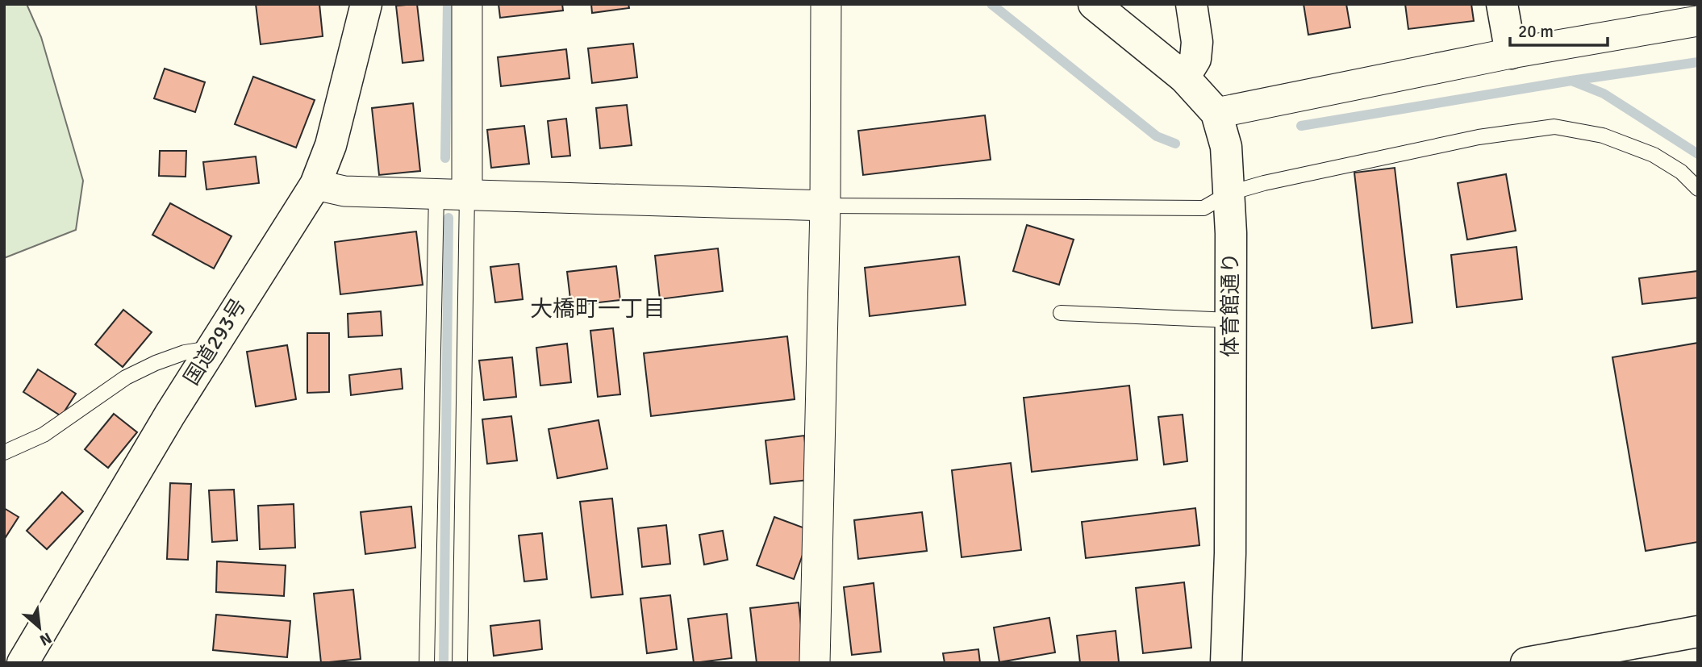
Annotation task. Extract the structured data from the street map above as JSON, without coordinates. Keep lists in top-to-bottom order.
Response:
{
  "streets": {
    "main road": ["体育館通り", "国道293号"]
  },
  "districts": ["大橋町一丁目"],
  "scale_bar": "20 m",
  "north": "bottom right"
}
